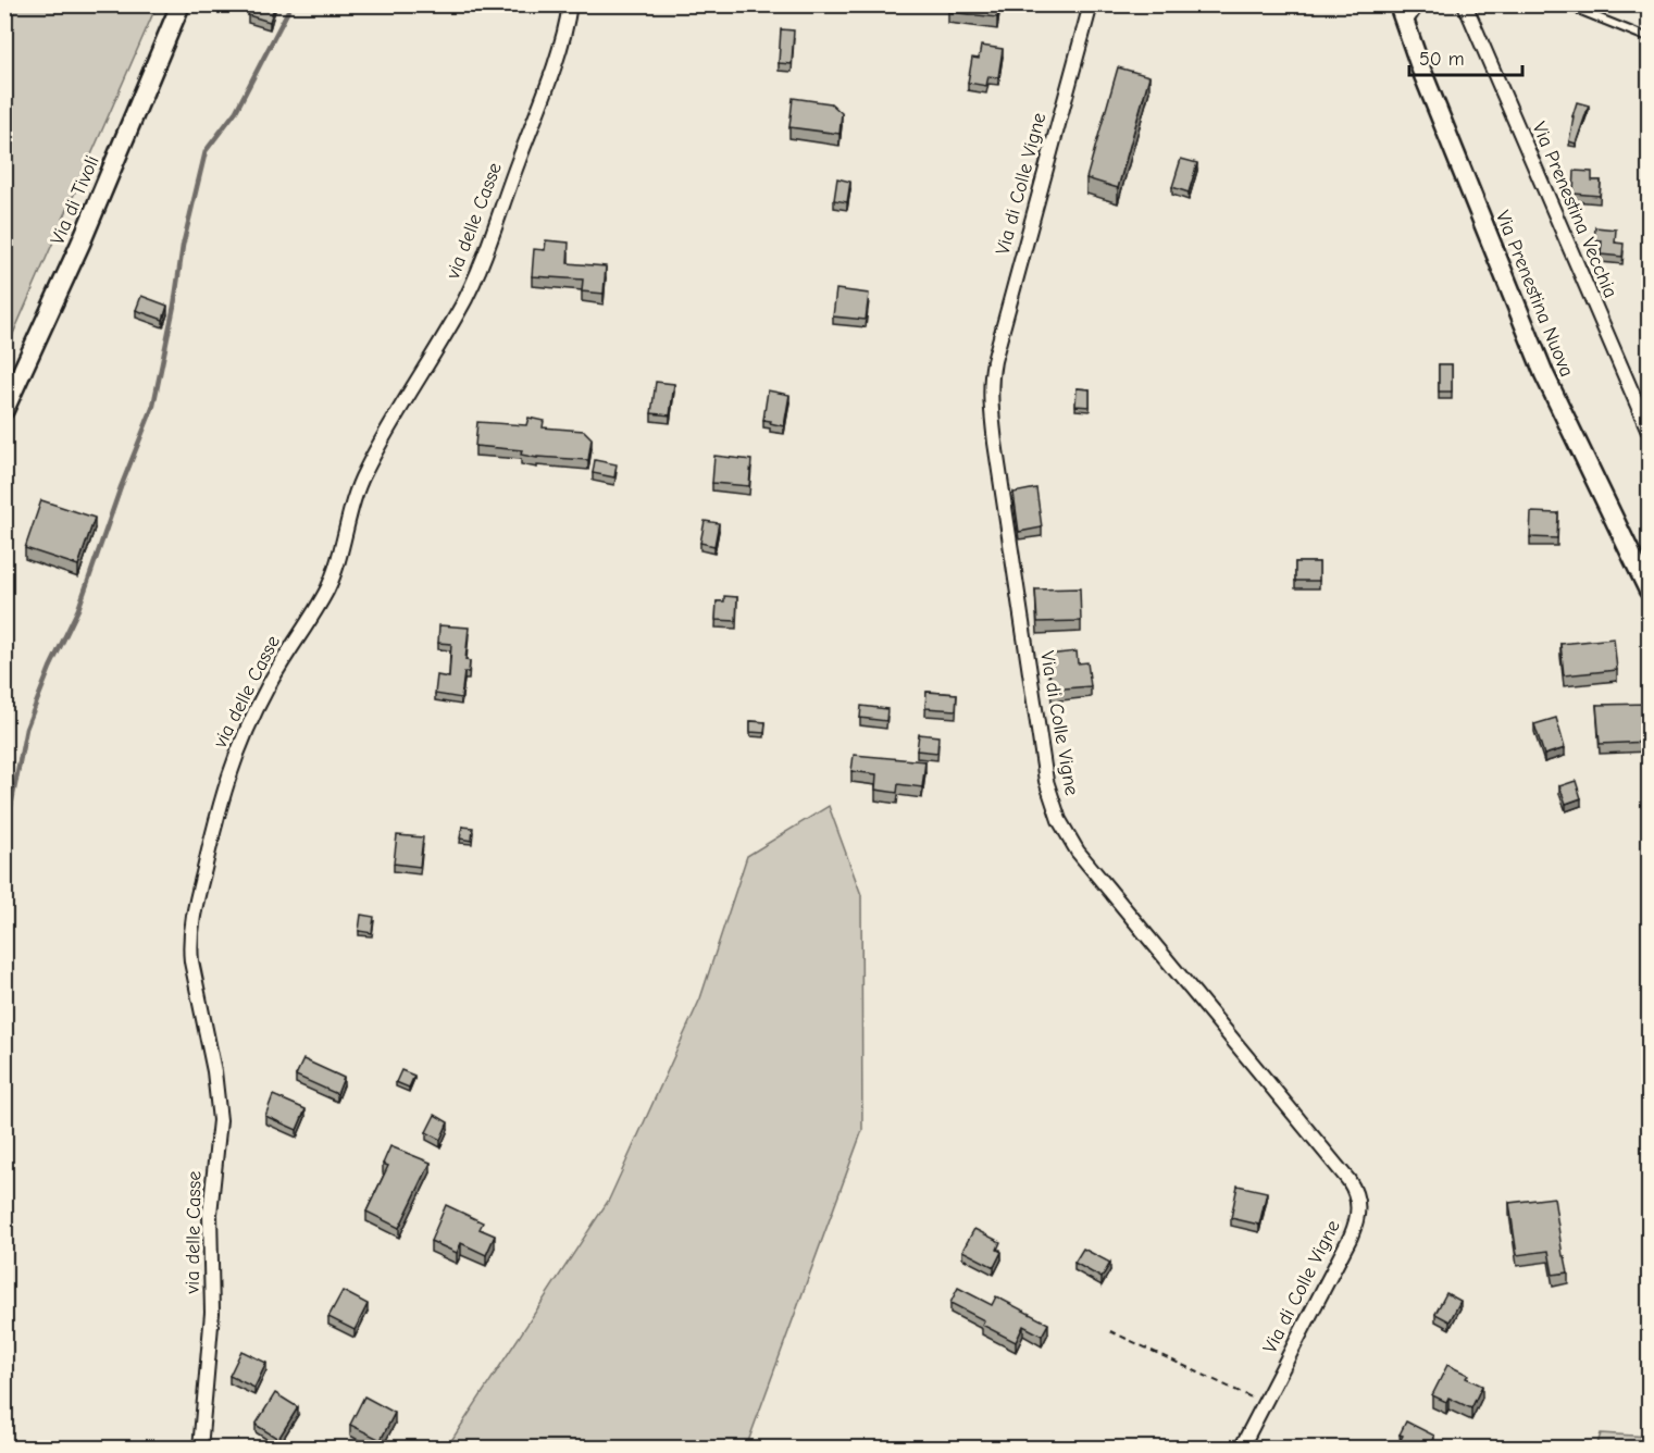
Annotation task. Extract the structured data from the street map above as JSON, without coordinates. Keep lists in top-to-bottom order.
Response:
{
  "streets": {
    "main road": ["Via di Tivoli", "Via Prenestina Nuova"],
    "street": ["Via di Colle Vigne", "Via Prenestina Vecchia", "via delle Casse"]
  },
  "scale_bar": "50 m"
}
